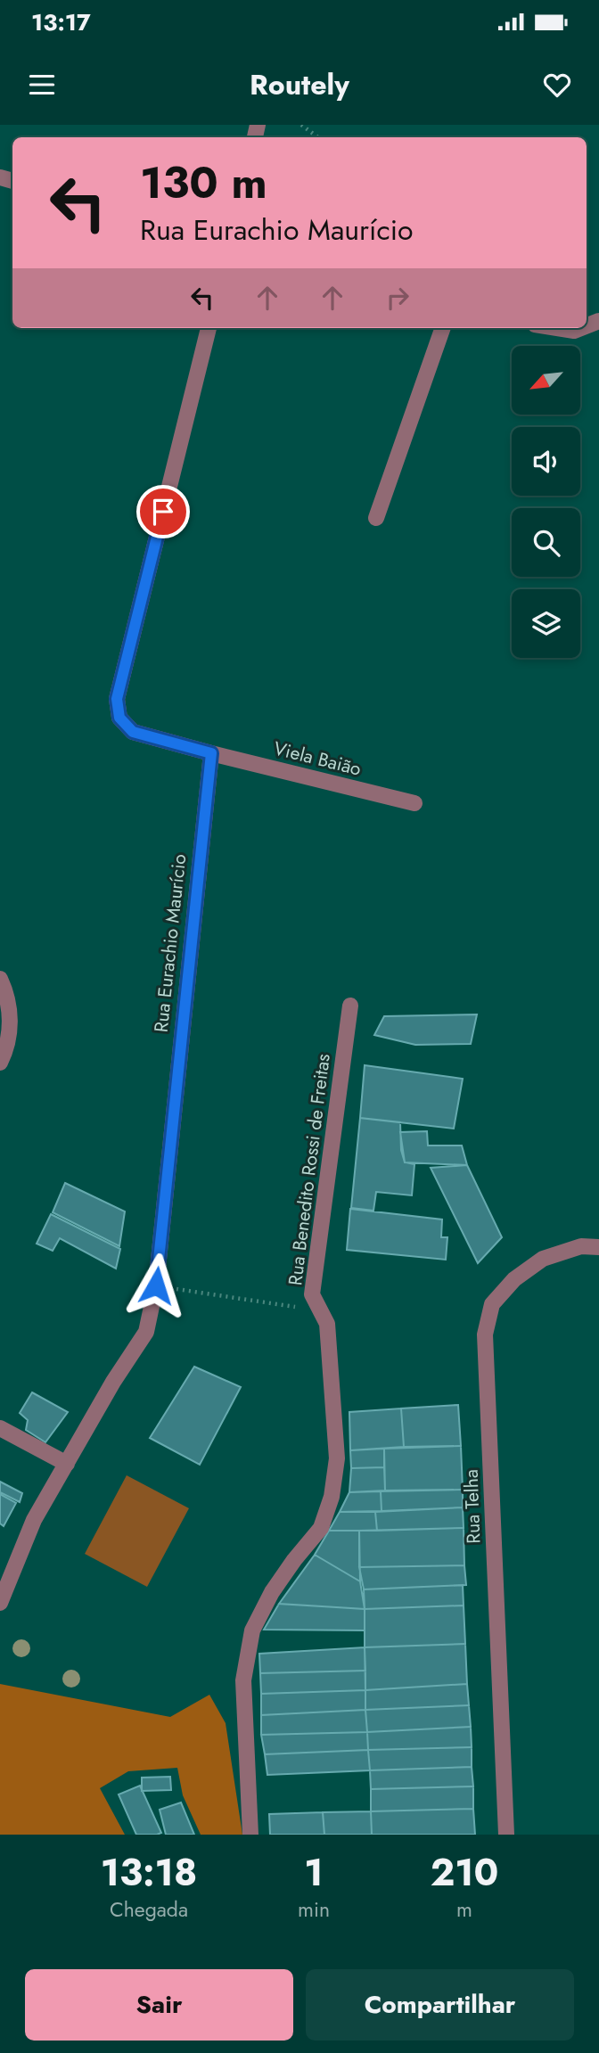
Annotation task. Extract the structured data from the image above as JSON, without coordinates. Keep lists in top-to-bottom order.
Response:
{
  "streets": {
    "street": [
      "Viela Baião",
      "Rua Eurachio Maurício",
      "Rua Benedito Rossi de Freitas",
      "Rua Telha"
    ]
  },
  "crossings": [
    ["Viela Baião", "Rua Eurachio Maurício"]
  ],
  "north": "bottom left",
  "page": {
    "status": "13:17",
    "header": "Routely",
    "turn": ["130 m", "Rua Eurachio Maurício"],
    "eta": [
      "13:18",
      "Chegada",
      "1",
      "min",
      "210",
      "m"
    ],
    "buttons": ["Sair", "Compartilhar"]
  }
}
